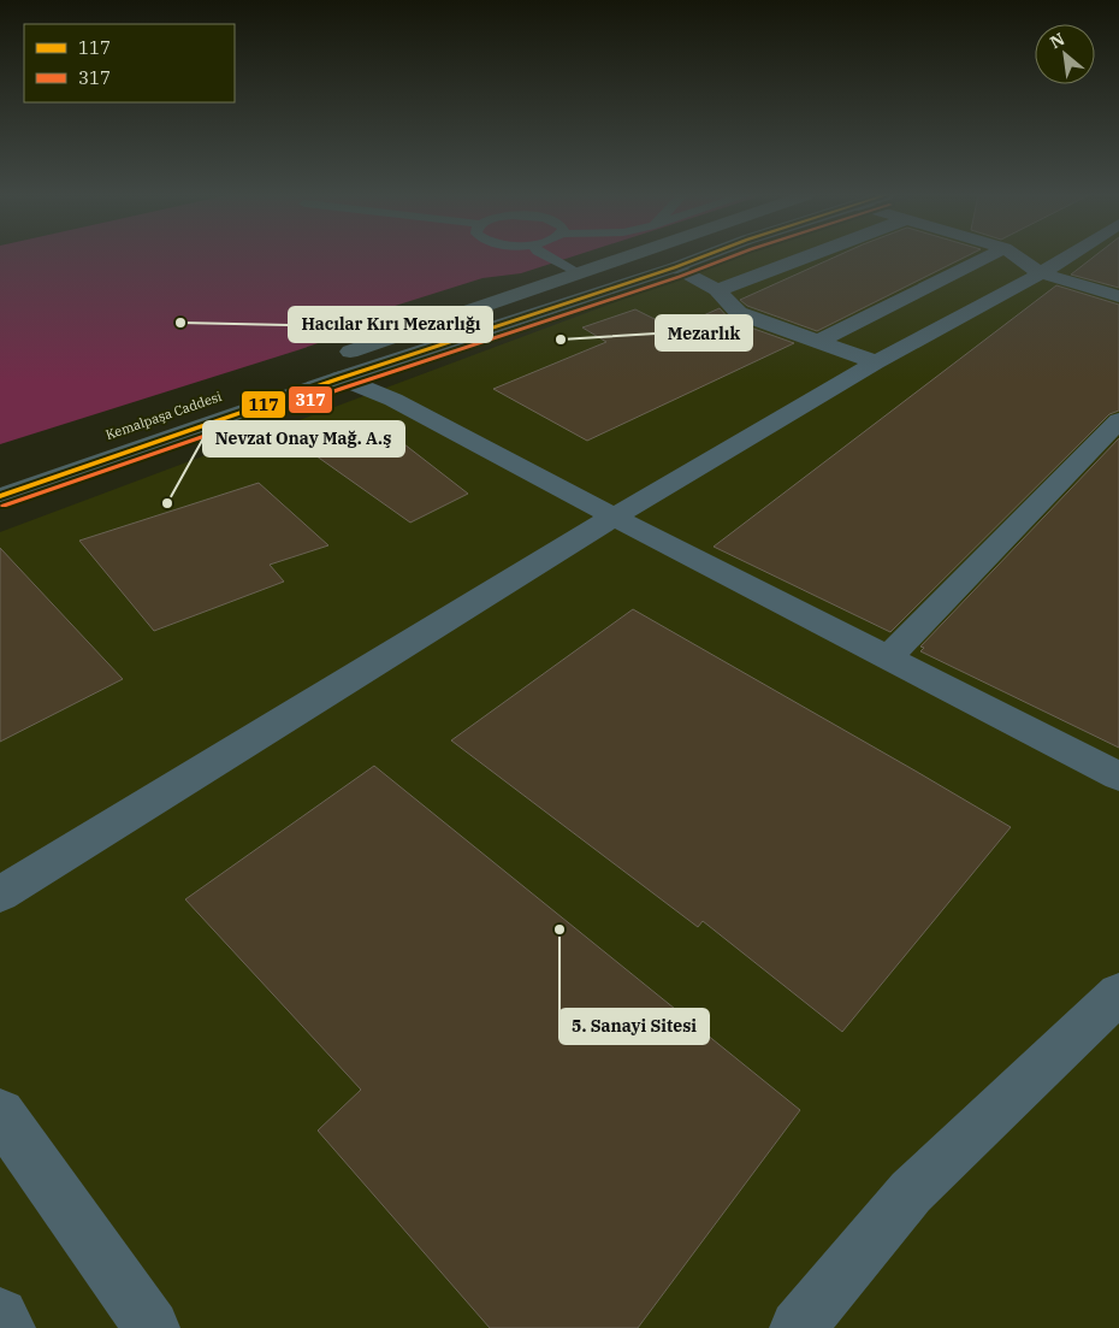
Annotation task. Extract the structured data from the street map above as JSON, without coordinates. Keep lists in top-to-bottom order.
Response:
{
  "streets": {
    "main road": ["Kemalpaşa Caddesi"]
  },
  "places": [
    "Hacılar Kırı Mezarlığı",
    "Mezarlık",
    "Nevzat Onay Mağ. A.ş",
    "5. Sanayi Sitesi"
  ],
  "lines": ["transit line 117", "transit line 317"],
  "legend": ["117", "317"],
  "north": "top left"
}
